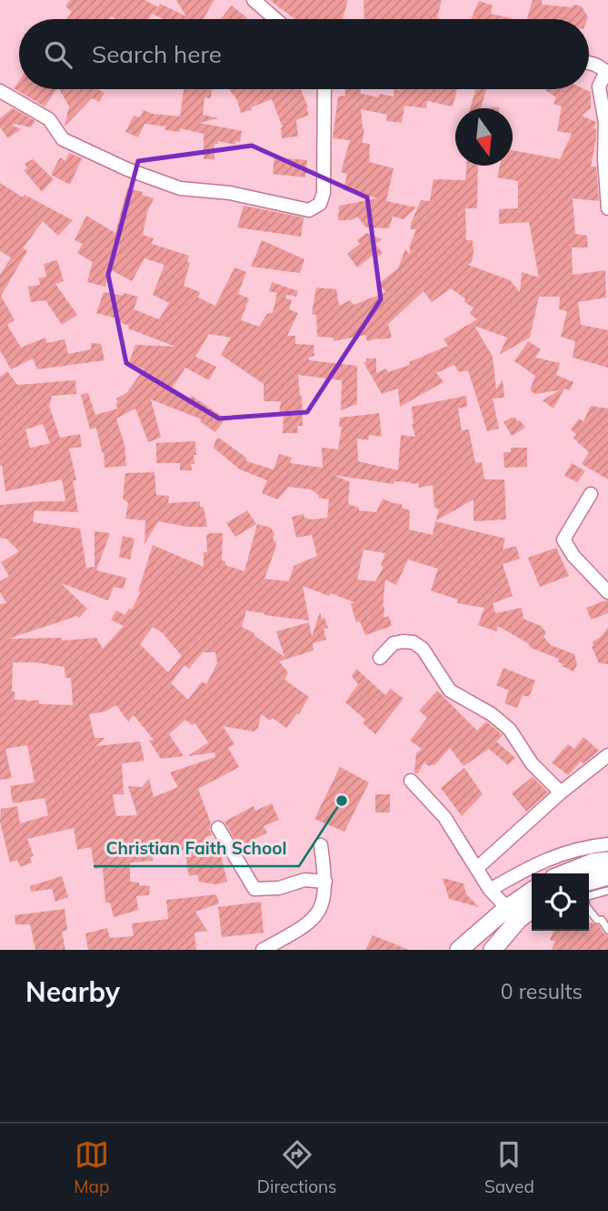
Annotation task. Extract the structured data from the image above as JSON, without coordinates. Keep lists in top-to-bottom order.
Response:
{
  "places": ["Christian Faith School"],
  "north": "bottom",
  "page": {
    "search": "Search here",
    "heading": ["Nearby", "0 results"],
    "nav": ["Map", "Directions", "Saved"]
  }
}
